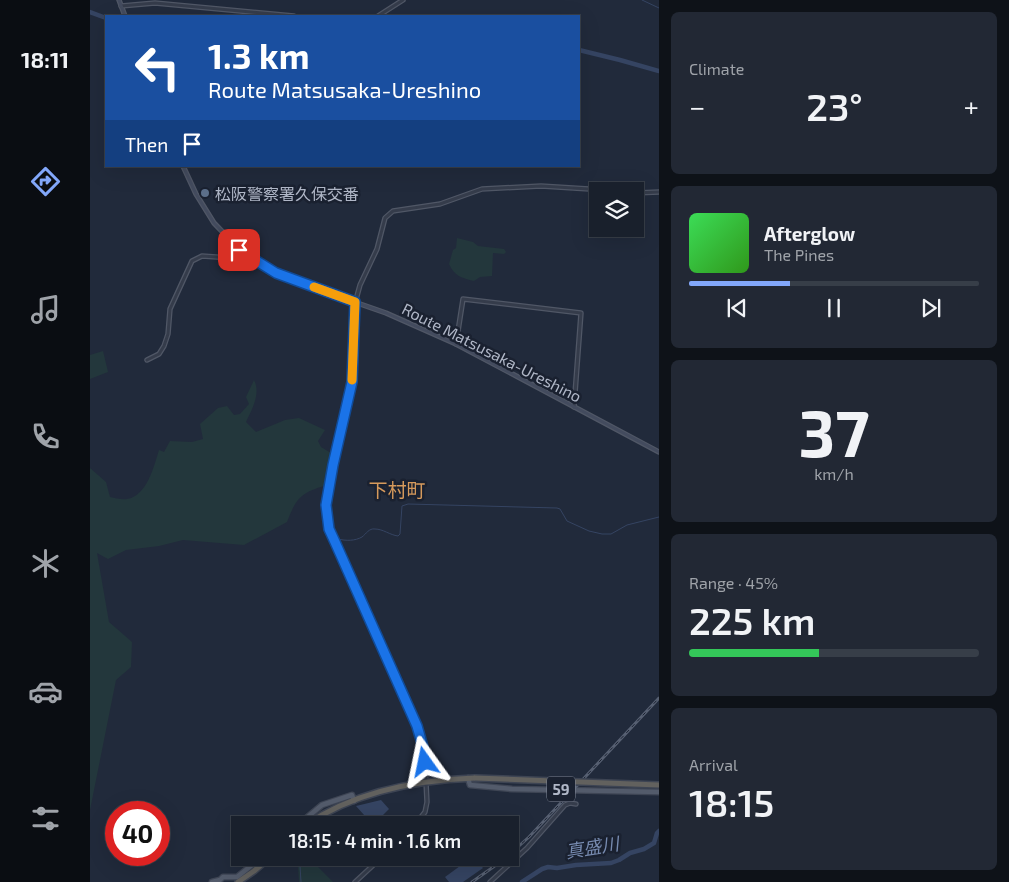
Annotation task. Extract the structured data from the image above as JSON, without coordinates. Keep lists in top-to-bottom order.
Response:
{
  "streets": {
    "main road": ["Route Matsusaka-Ureshino", "59"]
  },
  "districts": ["下村町"],
  "water": ["真盛川"],
  "places": ["松阪警察署久保交番"],
  "page": {
    "tabs": "18:11",
    "tile": [
      "Climate",
      ["37", "km/h"],
      ["Range · 45%", "225 km"],
      ["Arrival", "18:15"]
    ],
    "turn": ["1.3 km", "Route Matsusaka-Ureshino"],
    "heat": ["−", "23°", "+"],
    "then": "Then",
    "song": ["Afterglow", "The Pines"],
    "limit": "40",
    "trip": "18:15 · 4 min · 1.6 km"
  }
}
